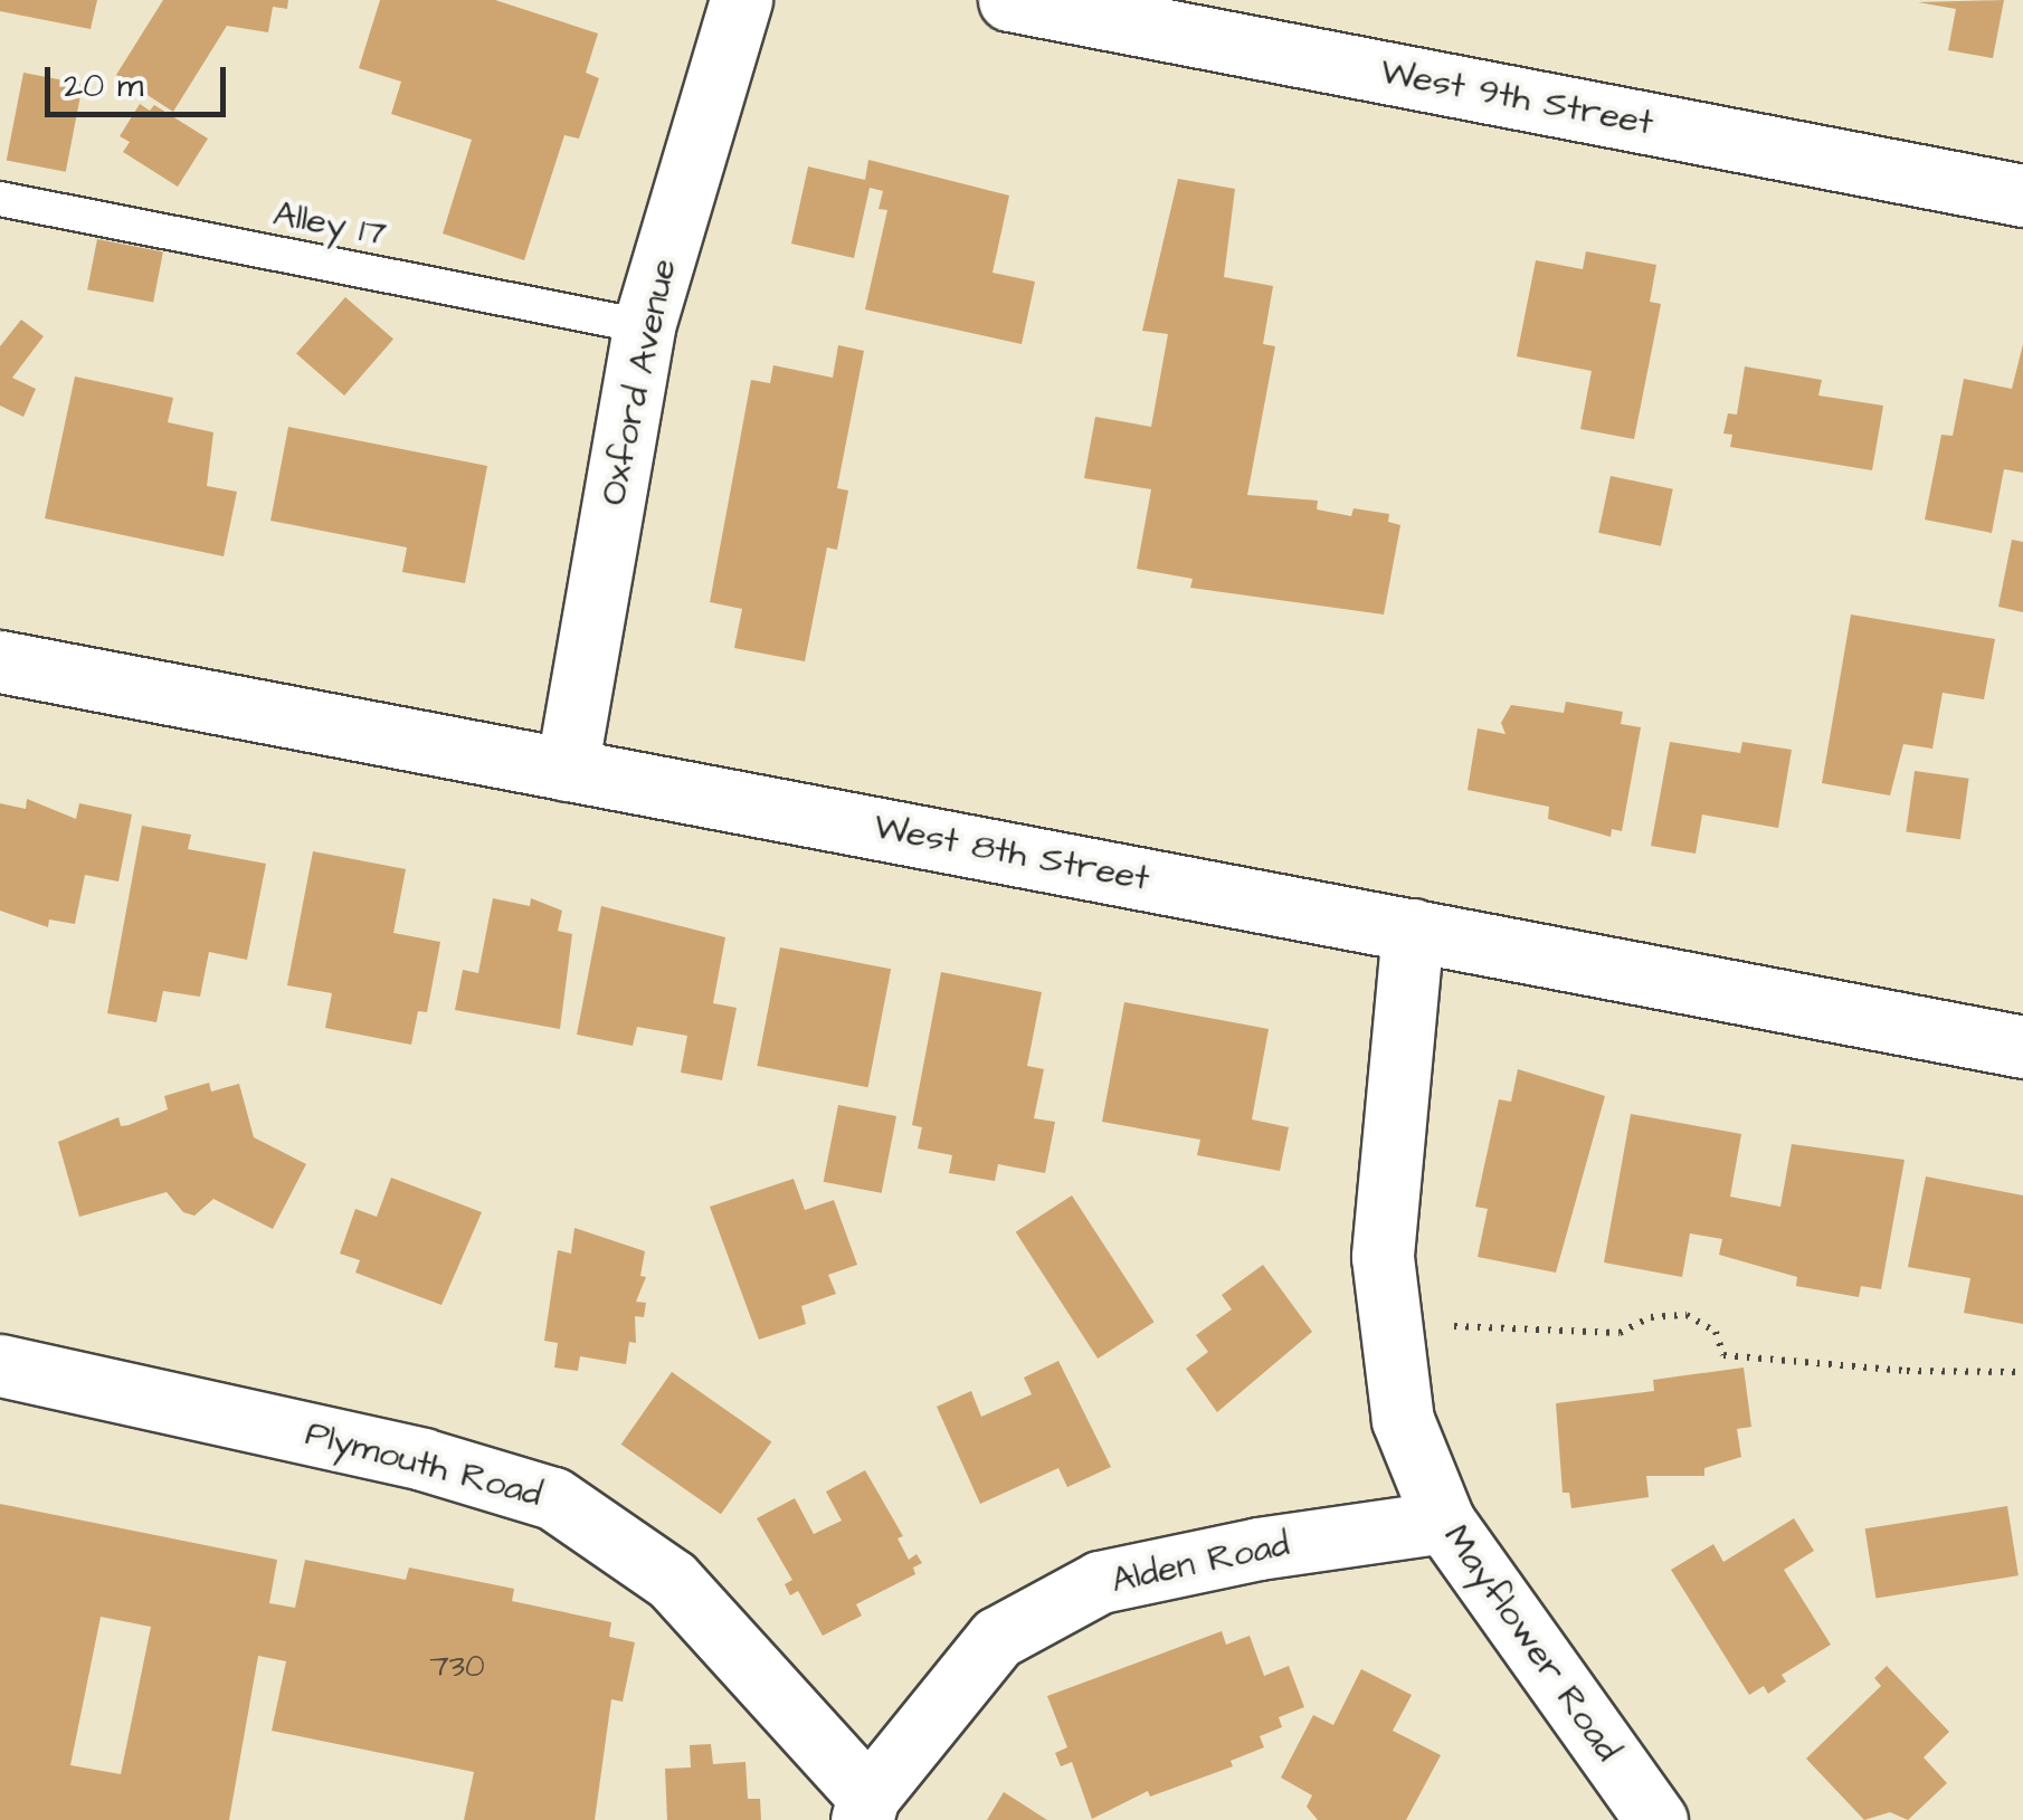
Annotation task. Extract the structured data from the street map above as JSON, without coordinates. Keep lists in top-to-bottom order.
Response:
{
  "streets": {
    "street": [
      "West 9th Street",
      "Oxford Avenue",
      "West 8th Street",
      "Plymouth Road",
      "Alden Road",
      "Mayflower Road"
    ],
    "lane": ["Alley 17"]
  },
  "crossings": [
    ["Alley 17", "Oxford Avenue"],
    ["Oxford Avenue", "West 8th Street"],
    ["West 8th Street", "Mayflower Road"],
    ["Plymouth Road", "Alden Road"],
    ["Alden Road", "Mayflower Road"]
  ],
  "house_numbers": ["730"],
  "scale_bar": "20 m"
}
